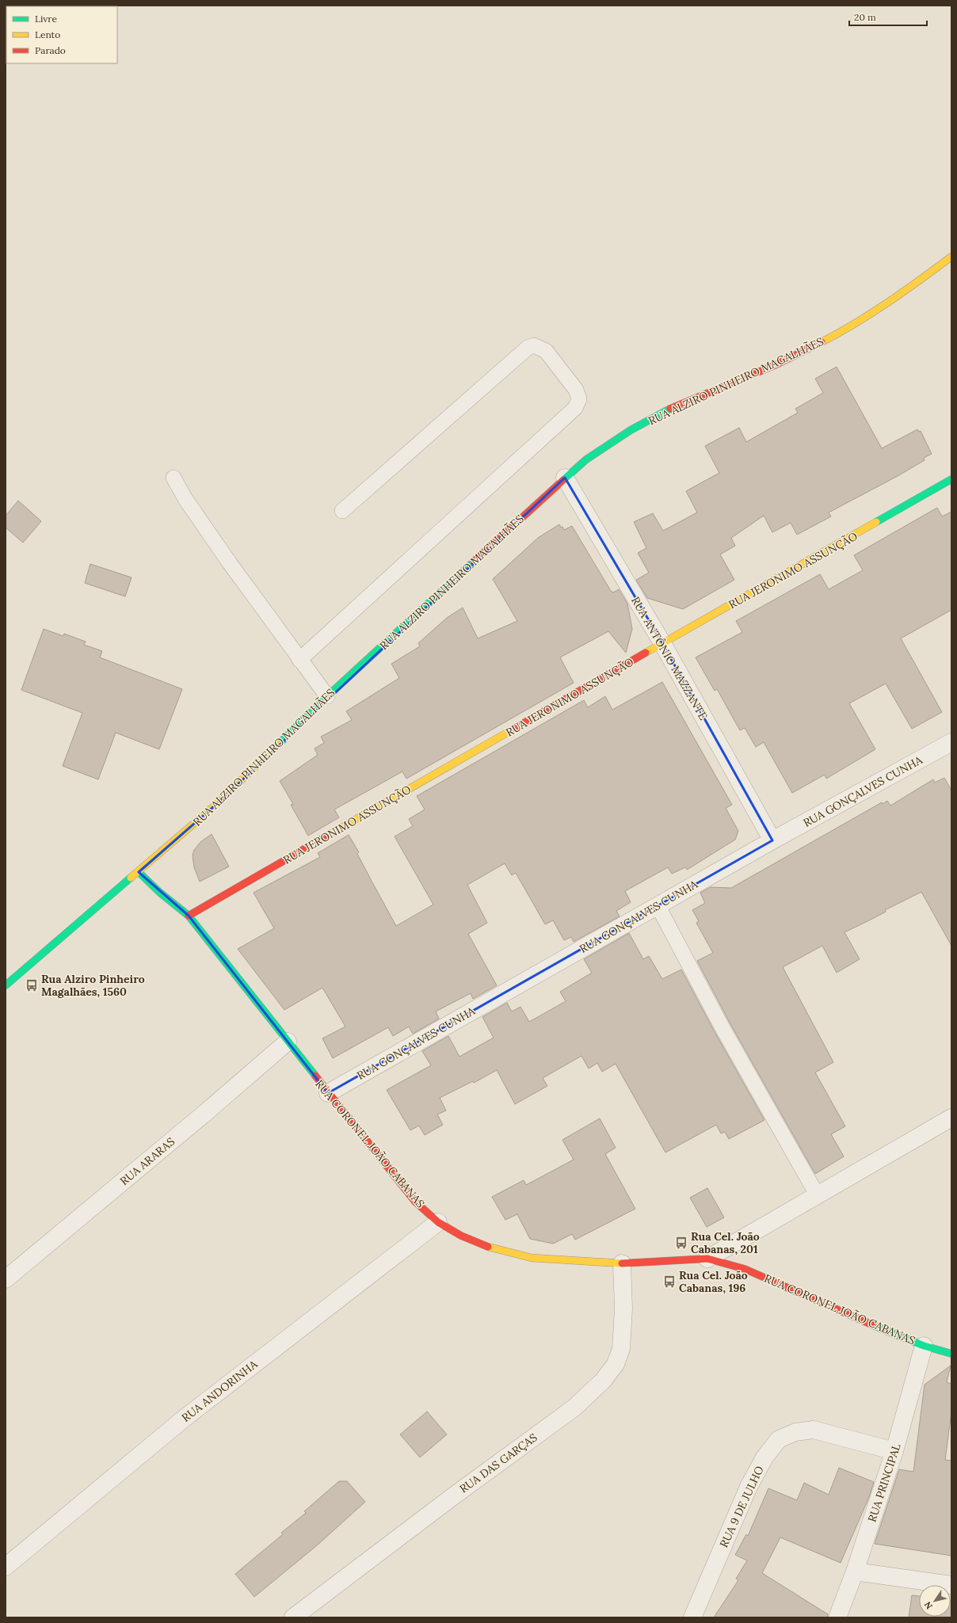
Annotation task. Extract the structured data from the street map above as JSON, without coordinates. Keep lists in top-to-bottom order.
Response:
{
  "streets": {
    "street": [
      "RUA ALZIRO PINHEIRO MAGALHÃES",
      "RUA JERONIMO ASSUNÇÃO",
      "RUA ANTÔNIO MAZZANTE",
      "RUA GONÇALVES CUNHA",
      "RUA CORONEL JOÃO CABANAS",
      "RUA ARARAS",
      "RUA ANDORINHA",
      "RUA DAS GARÇAS",
      "RUA PRINCIPAL",
      "RUA 9 DE JULHO"
    ]
  },
  "crossings": [
    ["RUA ALZIRO PINHEIRO MAGALHÃES", "RUA ANTÔNIO MAZZANTE"],
    ["RUA ALZIRO PINHEIRO MAGALHÃES", "RUA CORONEL JOÃO CABANAS"],
    ["RUA JERONIMO ASSUNÇÃO", "RUA ANTÔNIO MAZZANTE"],
    ["RUA JERONIMO ASSUNÇÃO", "RUA CORONEL JOÃO CABANAS"],
    ["RUA ANTÔNIO MAZZANTE", "RUA GONÇALVES CUNHA"],
    ["RUA GONÇALVES CUNHA", "RUA CORONEL JOÃO CABANAS"],
    ["RUA CORONEL JOÃO CABANAS", "RUA ARARAS"],
    ["RUA CORONEL JOÃO CABANAS", "RUA ANDORINHA"],
    ["RUA CORONEL JOÃO CABANAS", "RUA DAS GARÇAS"],
    ["RUA CORONEL JOÃO CABANAS", "RUA PRINCIPAL"],
    ["RUA PRINCIPAL", "RUA 9 DE JULHO"]
  ],
  "places": {
    "bus stop": ["Rua Alziro Pinheiro Magalhães, 1560", "Rua Cel. João Cabanas, 201", "Rua Cel. João Cabanas, 196"]
  },
  "legend": ["Livre", "Lento", "Parado"],
  "scale_bar": "20 m",
  "north": "bottom left"
}
